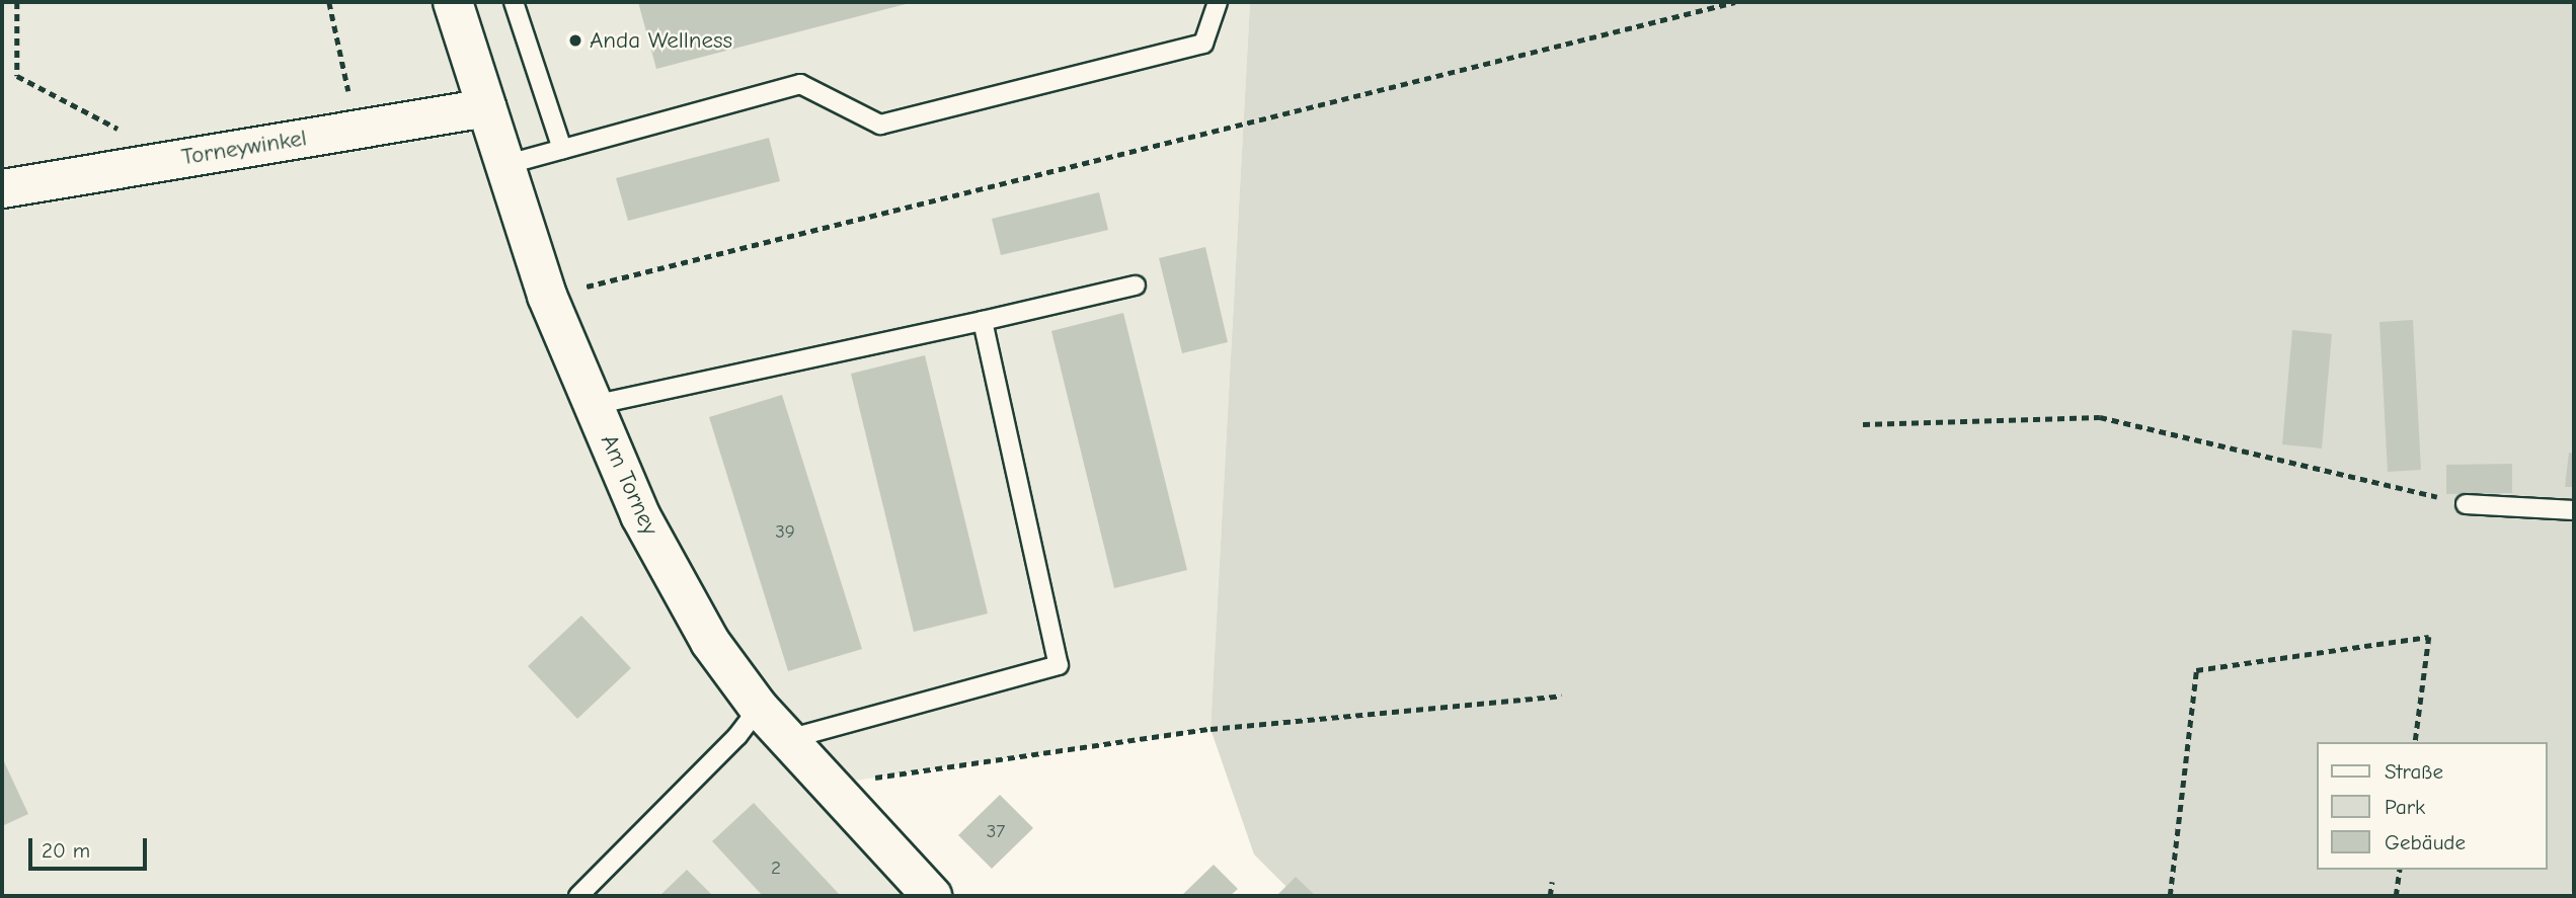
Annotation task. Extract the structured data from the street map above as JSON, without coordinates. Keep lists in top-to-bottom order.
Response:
{
  "streets": {
    "street": ["Torneywinkel", "Am Torney"]
  },
  "crossings": [
    ["Torneywinkel", "Am Torney"]
  ],
  "places": ["Anda Wellness"],
  "house_numbers": ["39", "37", "2"],
  "legend": ["Straße", "Park", "Gebäude"],
  "scale_bar": "20 m"
}
